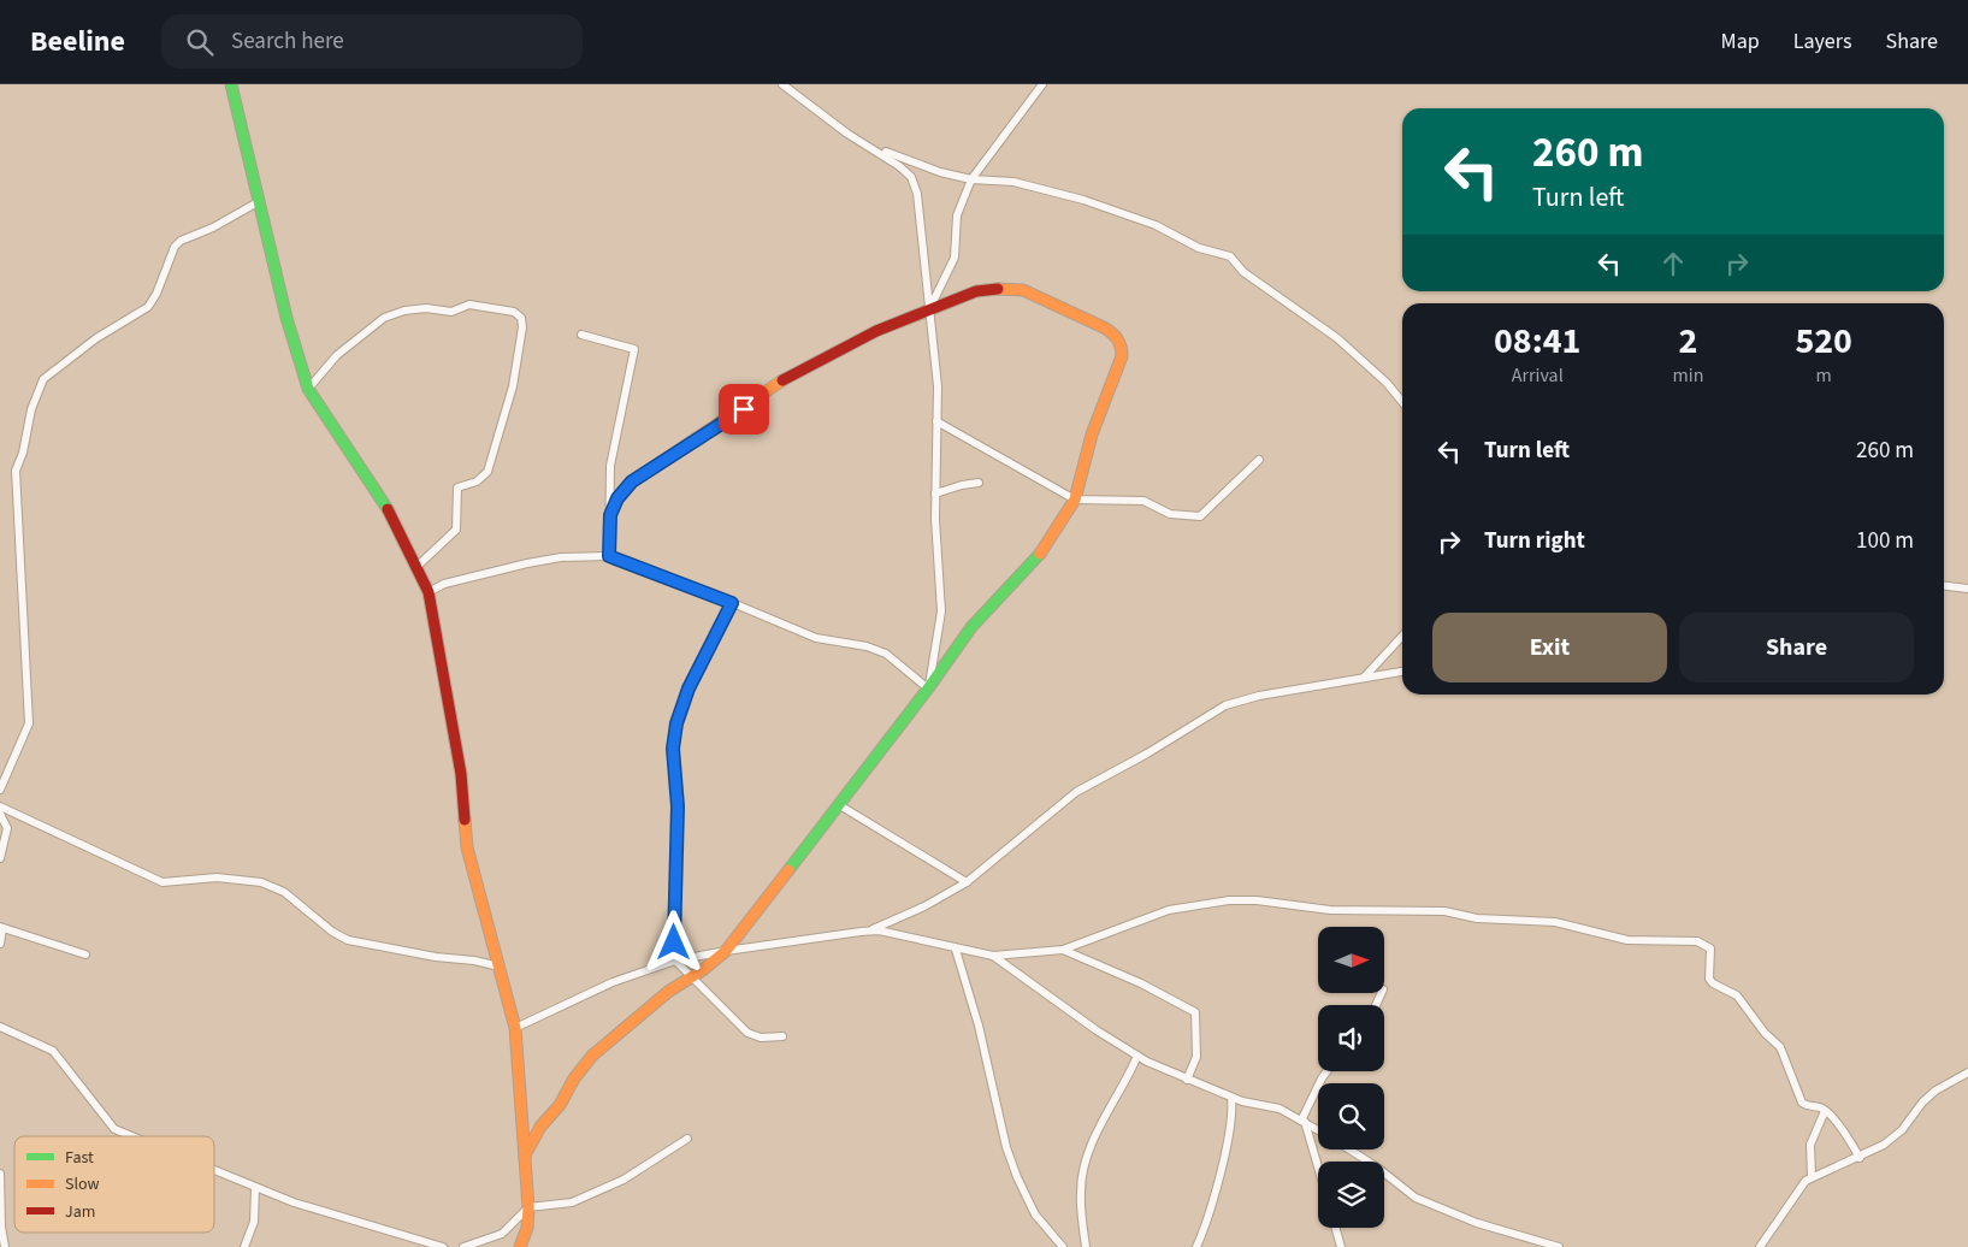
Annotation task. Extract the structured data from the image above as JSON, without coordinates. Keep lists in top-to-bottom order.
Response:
{
  "legend": ["Fast", "Slow", "Jam"],
  "north": "right",
  "page": {
    "header": "Beeline",
    "search": "Search here",
    "nav": ["Map", "Layers", "Share"],
    "turn": ["260 m", "Turn left"],
    "eta": [
      "08:41",
      "Arrival",
      "2",
      "min",
      "520",
      "m"
    ],
    "list": [
      {
        "name": "Turn left",
        "value": "260 m"
      },
      {
        "name": "Turn right",
        "value": "100 m"
      }
    ],
    "buttons": ["Exit", "Share"]
  }
}
